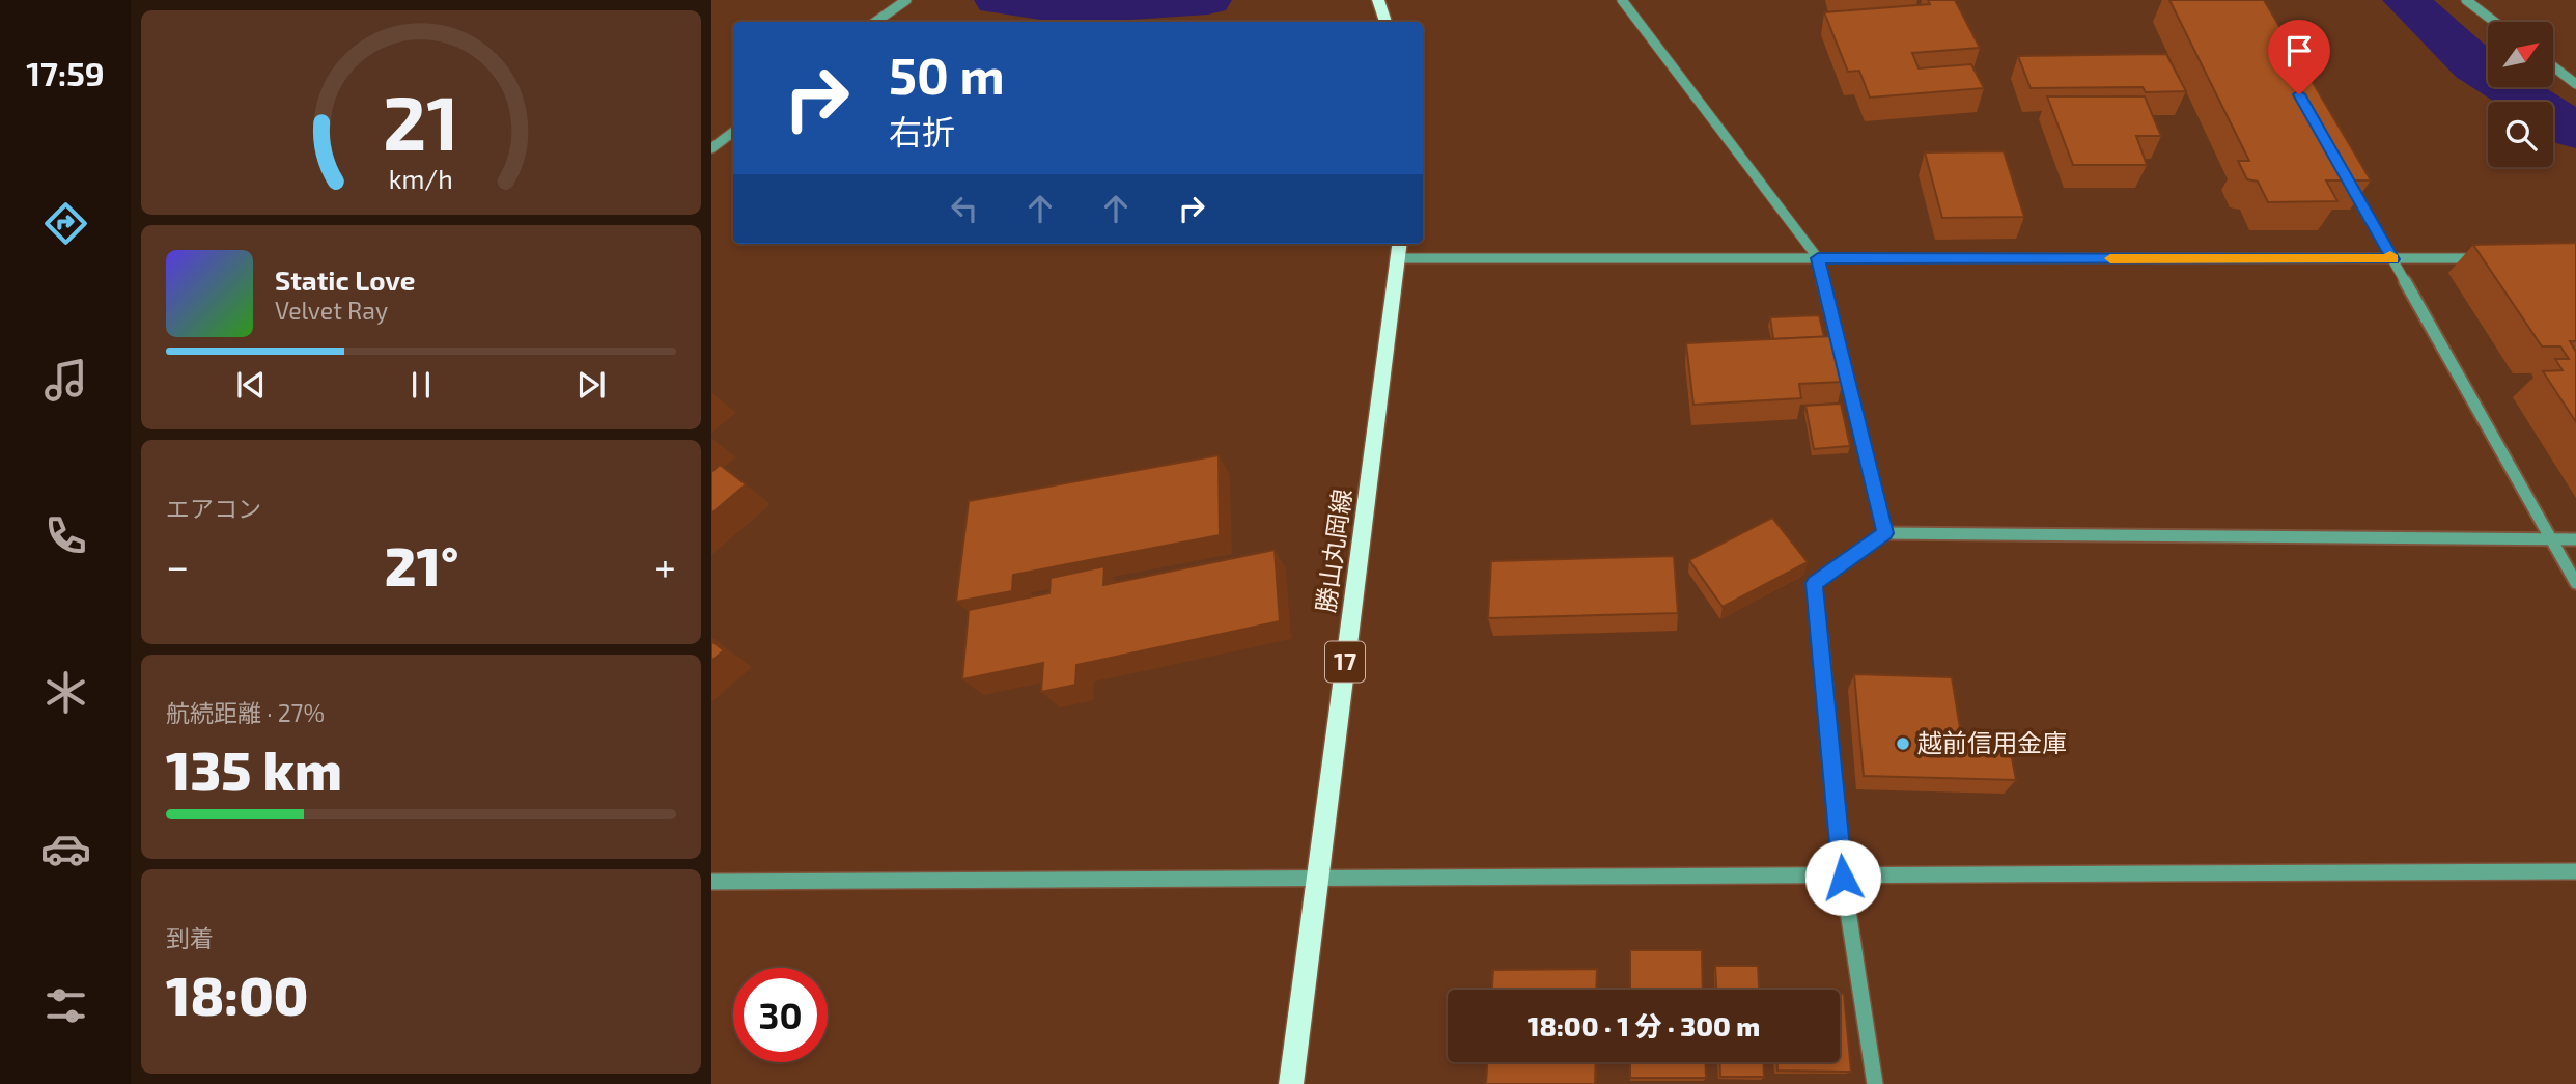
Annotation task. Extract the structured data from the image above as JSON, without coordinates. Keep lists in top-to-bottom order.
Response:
{
  "streets": {
    "main road": ["勝山丸岡線", "17"]
  },
  "places": ["越前信用金庫"],
  "north": "top right",
  "page": {
    "tabs": "17:59",
    "turn": ["50 m", "右折"],
    "song": ["Static Love", "Velvet Ray"],
    "tile": [
      "エアコン",
      ["航続距離 · 27%", "135 km"],
      ["到着", "18:00"]
    ],
    "heat": ["−", "21°", "+"],
    "limit": "30",
    "trip": "18:00 · 1 分 · 300 m",
    "gauge": ["21", "km/h"]
  }
}
